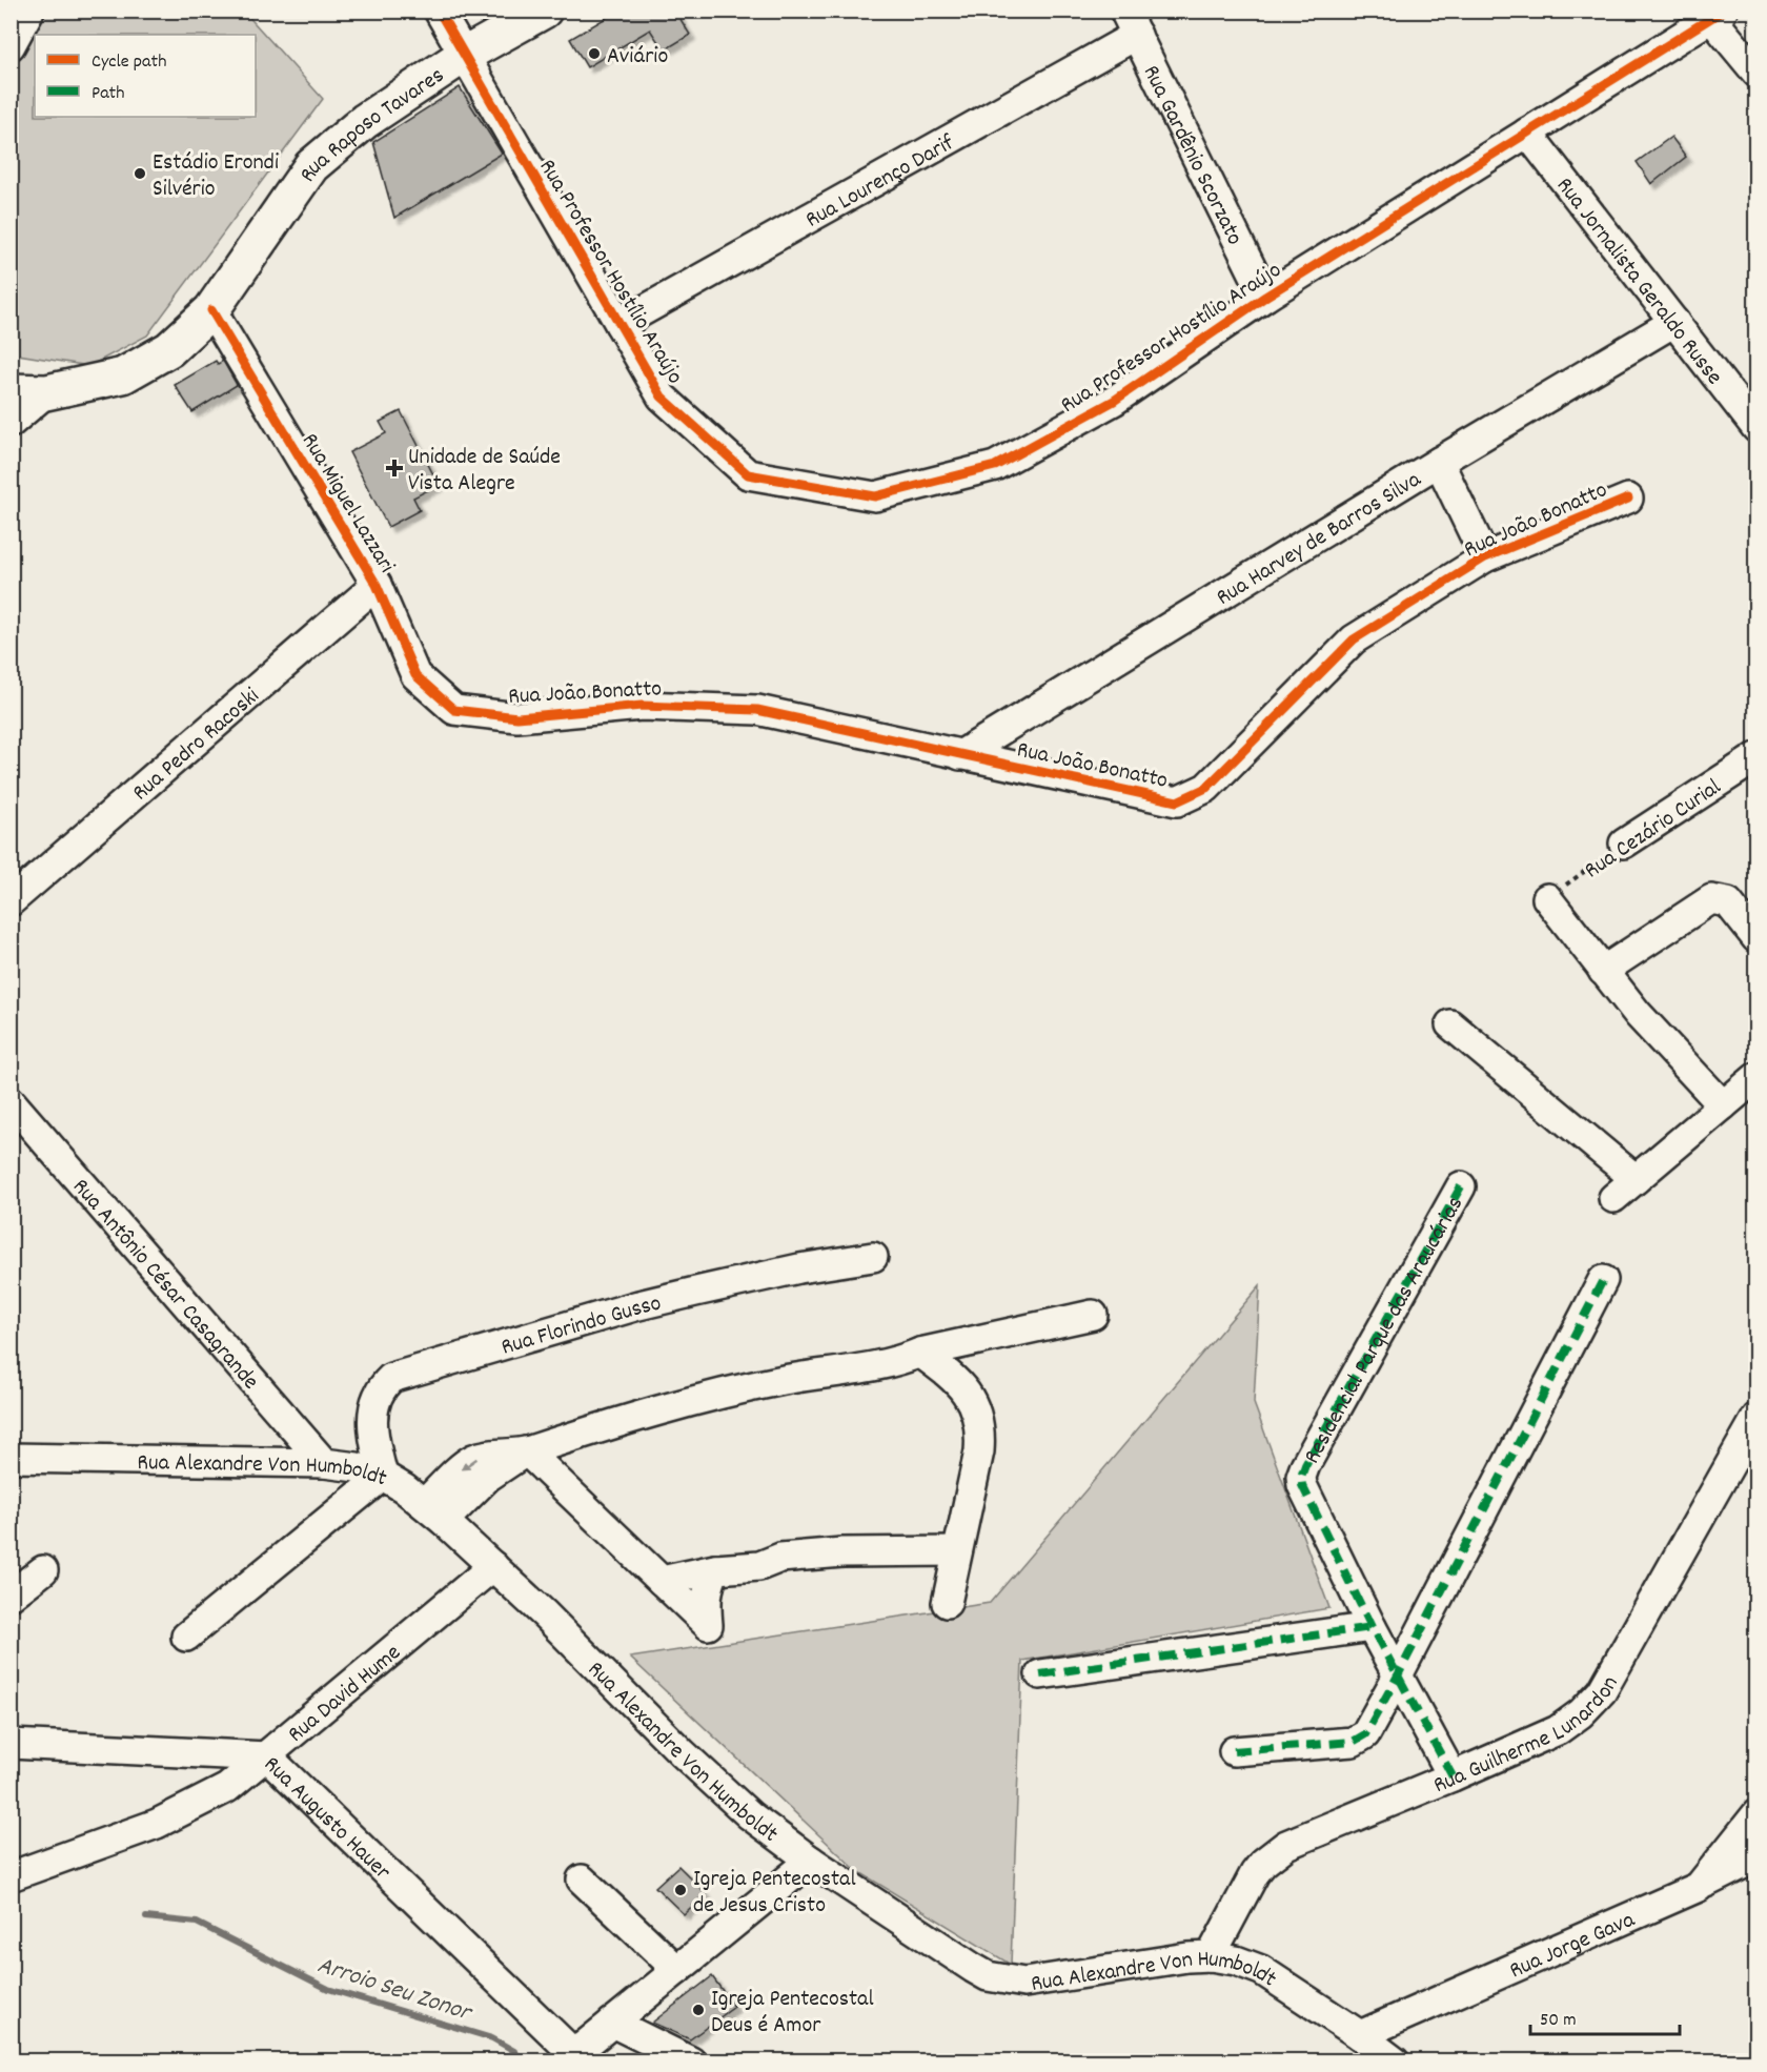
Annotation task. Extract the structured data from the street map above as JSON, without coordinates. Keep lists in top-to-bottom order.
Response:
{
  "streets": {
    "main road": ["Rua Raposo Tavares"],
    "street": [
      "Rua Gardênio Scorzato",
      "Rua Lourenço Darif",
      "Rua Professor Hostílio Araújo",
      "Rua Jornalista Geraldo Russe",
      "Rua Miguel Lazzari",
      "Rua João Bonatto",
      "Rua Harvey de Barros Silva",
      "Rua Pedro Racoski",
      "Rua Cezário Curial",
      "Rua Antônio César Casagrande",
      "Rua Florindo Gusso",
      "Residencial Parque das Araucárias",
      "Rua Alexandre Von Humboldt",
      "Rua David Hume",
      "Rua Guilherme Lunardon",
      "Rua Augusto Hauer",
      "Rua Jorge Gava"
    ]
  },
  "crossings": [
    ["Rua Raposo Tavares", "Rua Professor Hostílio Araújo"],
    ["Rua Raposo Tavares", "Rua Miguel Lazzari"],
    ["Rua Gardênio Scorzato", "Rua Lourenço Darif"],
    ["Rua Gardênio Scorzato", "Rua Professor Hostílio Araújo"],
    ["Rua Lourenço Darif", "Rua Professor Hostílio Araújo"],
    ["Rua Professor Hostílio Araújo", "Rua Jornalista Geraldo Russe"],
    ["Rua Jornalista Geraldo Russe", "Rua Harvey de Barros Silva"],
    ["Rua Miguel Lazzari", "Rua João Bonatto"],
    ["Rua Miguel Lazzari", "Rua Pedro Racoski"],
    ["Rua João Bonatto", "Rua Harvey de Barros Silva"],
    ["Rua Antônio César Casagrande", "Rua Alexandre Von Humboldt"],
    ["Rua Florindo Gusso", "Rua Alexandre Von Humboldt"],
    ["Residencial Parque das Araucárias", "Rua Guilherme Lunardon"],
    ["Rua Alexandre Von Humboldt", "Rua David Hume"],
    ["Rua Alexandre Von Humboldt", "Rua Guilherme Lunardon"],
    ["Rua Alexandre Von Humboldt", "Rua Jorge Gava"],
    ["Rua David Hume", "Rua Augusto Hauer"]
  ],
  "water": ["Arroio Seu Zonor"],
  "places": {
    "other": [
      "Aviário",
      "Estádio Erondi Silvério",
      "Igreja Pentecostal de Jesus Cristo",
      "Igreja Pentecostal Deus é Amor"
    ],
    "health": ["Unidade de Saúde Vista Alegre"]
  },
  "legend": ["Cycle path", "Path"],
  "scale_bar": "50 m"
}
